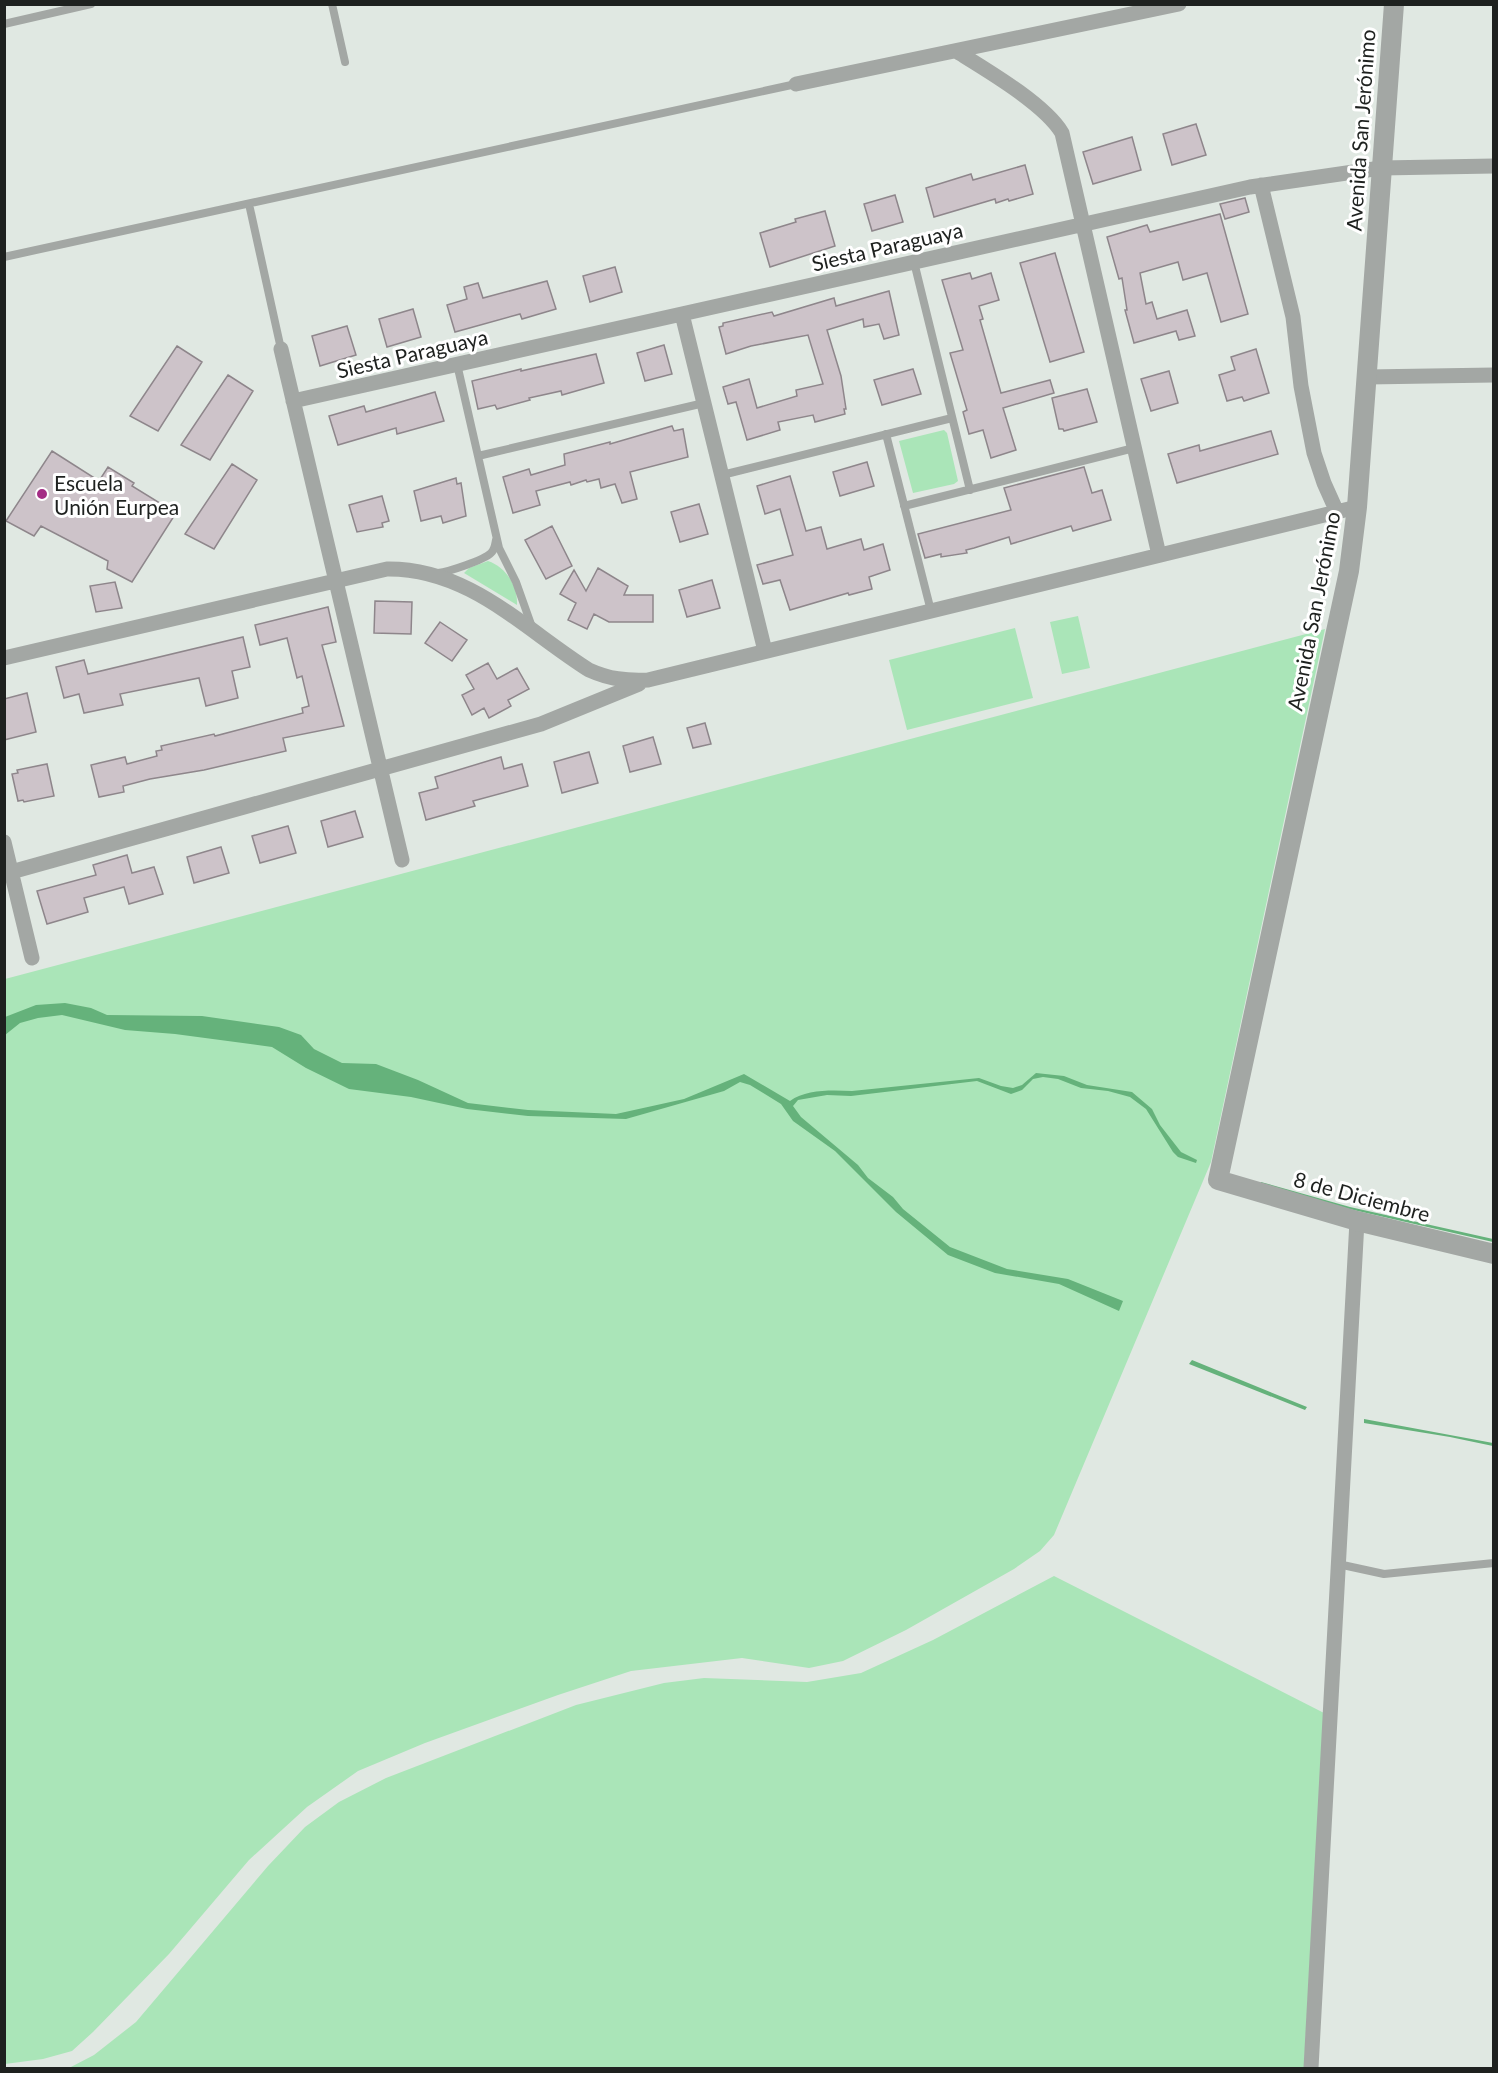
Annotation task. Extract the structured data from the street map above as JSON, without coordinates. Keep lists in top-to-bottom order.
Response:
{
  "streets": {
    "street": ["Avenida San Jerónimo", "Siesta Paraguaya", "8 de Diciembre"]
  },
  "crossings": [
    ["Avenida San Jerónimo", "Siesta Paraguaya"],
    ["Avenida San Jerónimo", "8 de Diciembre"]
  ],
  "places": ["Escuela Unión Eurpea"]
}
